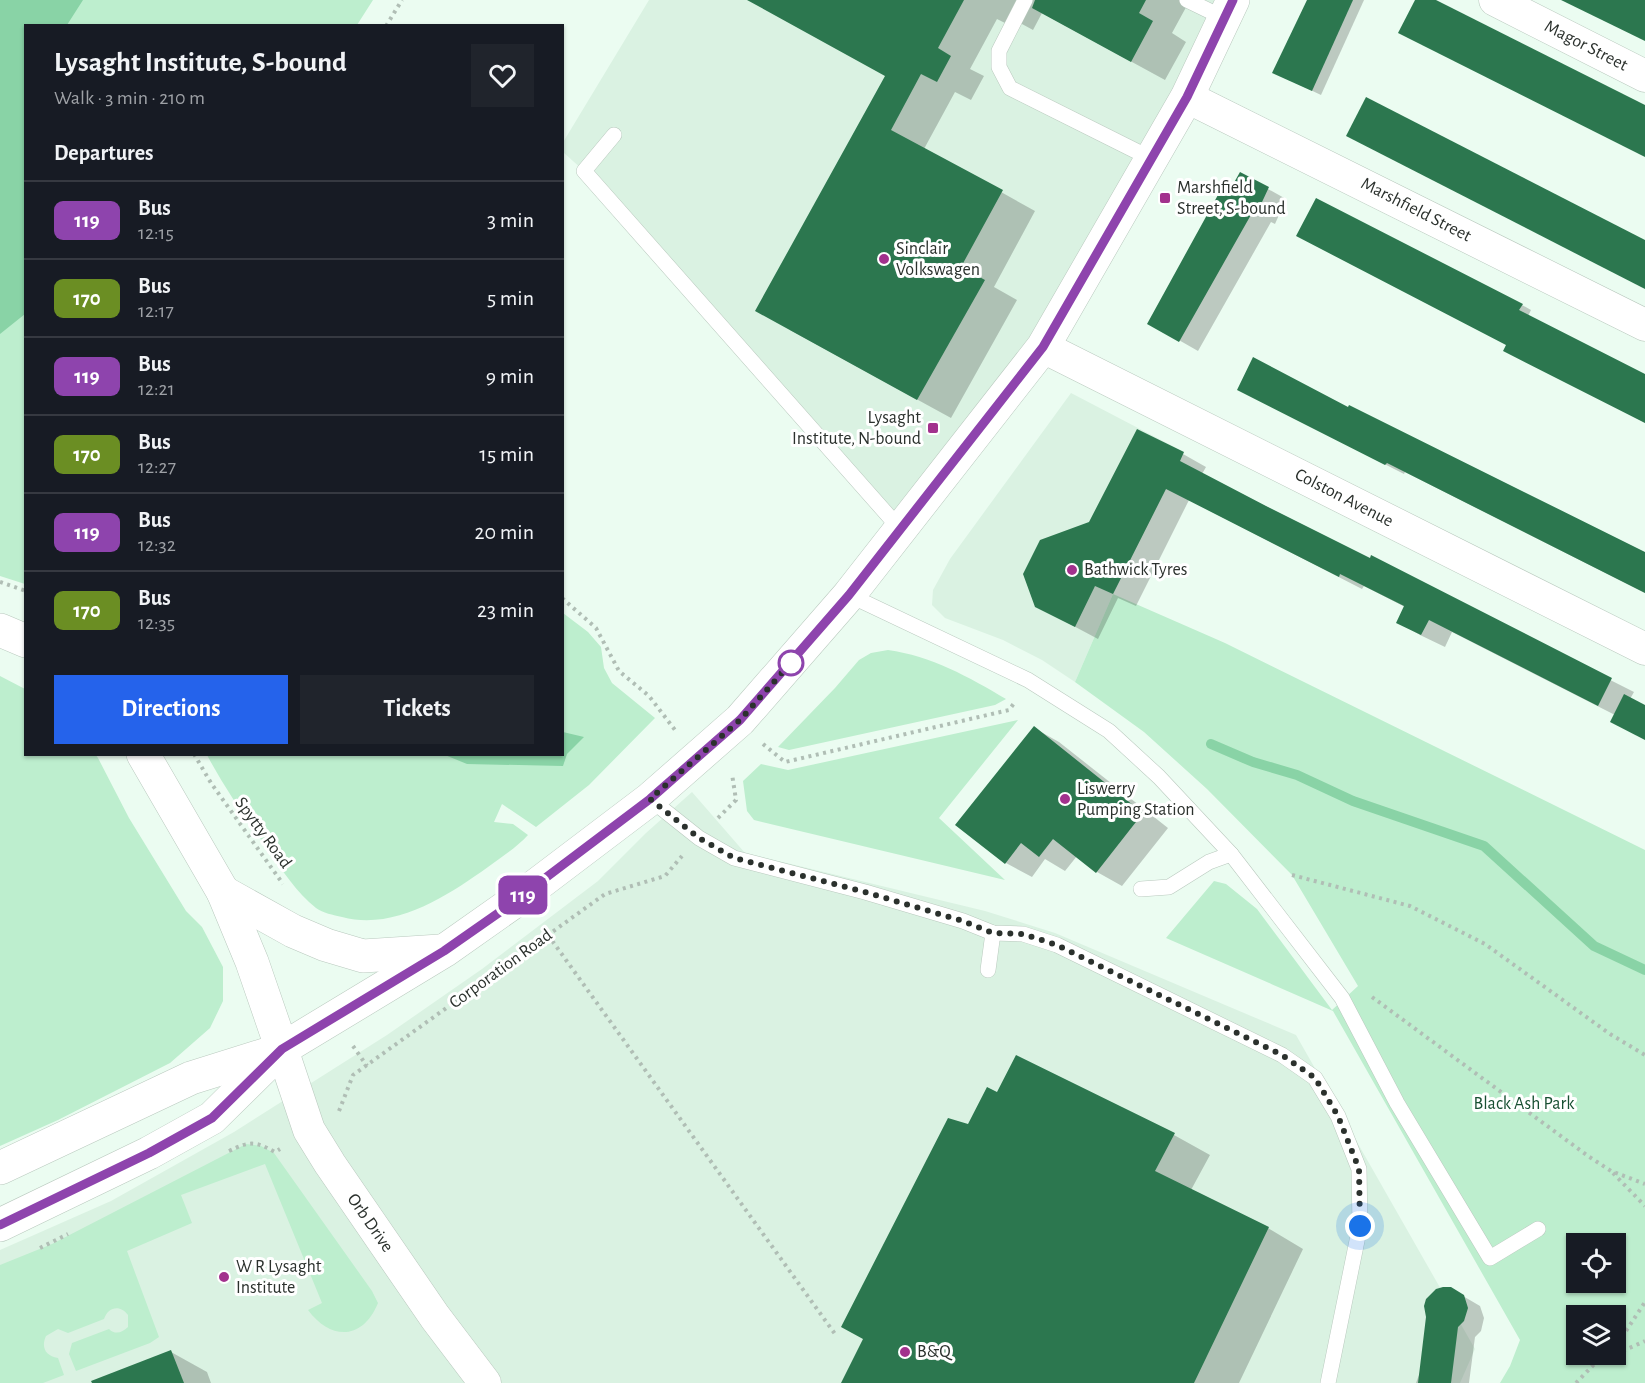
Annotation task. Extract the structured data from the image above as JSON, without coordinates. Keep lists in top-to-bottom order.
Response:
{
  "streets": {
    "street": [
      "Magor Street",
      "Marshfield Street",
      "Colston Avenue",
      "Orb Drive"
    ],
    "path": ["Spytty Road", "Corporation Road"]
  },
  "parks": ["Black Ash Park"],
  "places": {
    "transit": ["Marshfield Street, S-bound", "Lysaght Institute, N-bound"],
    "other": [
      "Sinclair Volkswagen",
      "Bathwick Tyres",
      "Liswerry Pumping Station",
      "W R Lysaght Institute",
      "B&Q"
    ]
  },
  "lines": ["bus line 119"],
  "page": {
    "on_map": "119",
    "heading": [
      ["Lysaght Institute, S-bound", "Walk · 3 min · 210 m"],
      "Departures"
    ],
    "list": [
      {
        "mark": "119",
        "name": "Bus",
        "note": "12:15",
        "value": "3 min"
      },
      {
        "mark": "170",
        "name": "Bus",
        "note": "12:17",
        "value": "5 min"
      },
      {
        "mark": "119",
        "name": "Bus",
        "note": "12:21",
        "value": "9 min"
      },
      {
        "mark": "170",
        "name": "Bus",
        "note": "12:27",
        "value": "15 min"
      },
      {
        "mark": "119",
        "name": "Bus",
        "note": "12:32",
        "value": "20 min"
      },
      {
        "mark": "170",
        "name": "Bus",
        "note": "12:35",
        "value": "23 min"
      }
    ],
    "buttons": ["Directions", "Tickets"]
  }
}
